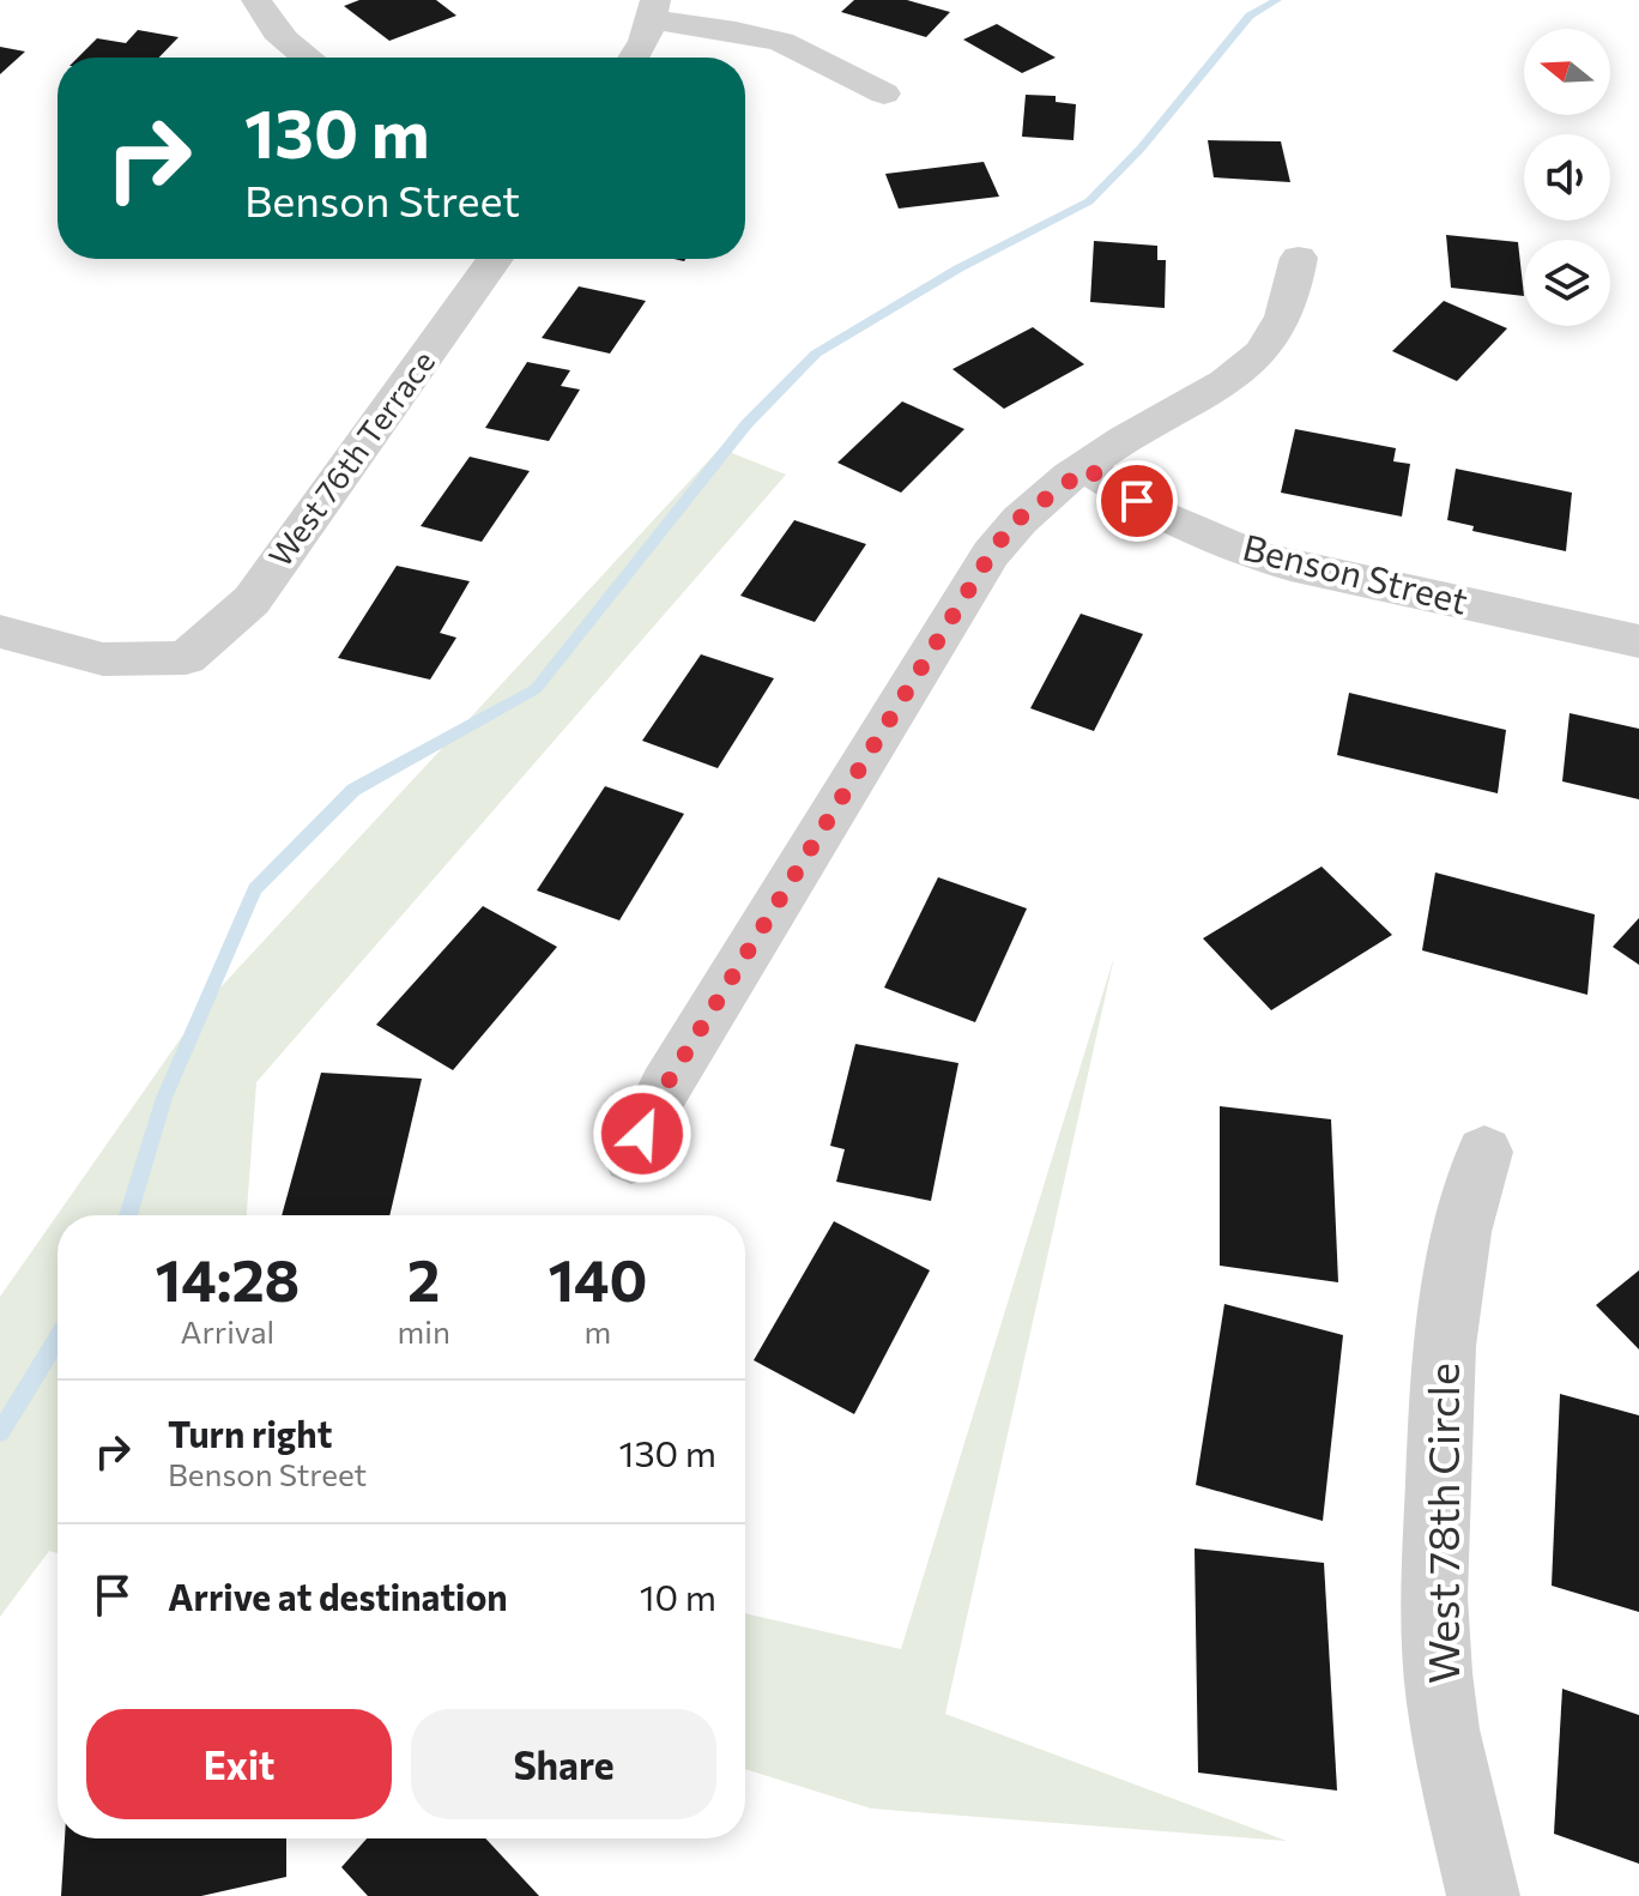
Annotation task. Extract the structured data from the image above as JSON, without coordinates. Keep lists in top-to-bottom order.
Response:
{
  "streets": {
    "street": ["West 76th Terrace", "Benson Street", "West 78th Circle"]
  },
  "north": "left",
  "page": {
    "turn": ["130 m", "Benson Street"],
    "eta": [
      "14:28",
      "Arrival",
      "2",
      "min",
      "140",
      "m"
    ],
    "list": [
      {
        "name": "Turn right",
        "note": "Benson Street",
        "value": "130 m"
      },
      {
        "name": "Arrive at destination",
        "value": "10 m"
      }
    ],
    "buttons": ["Exit", "Share"]
  }
}
